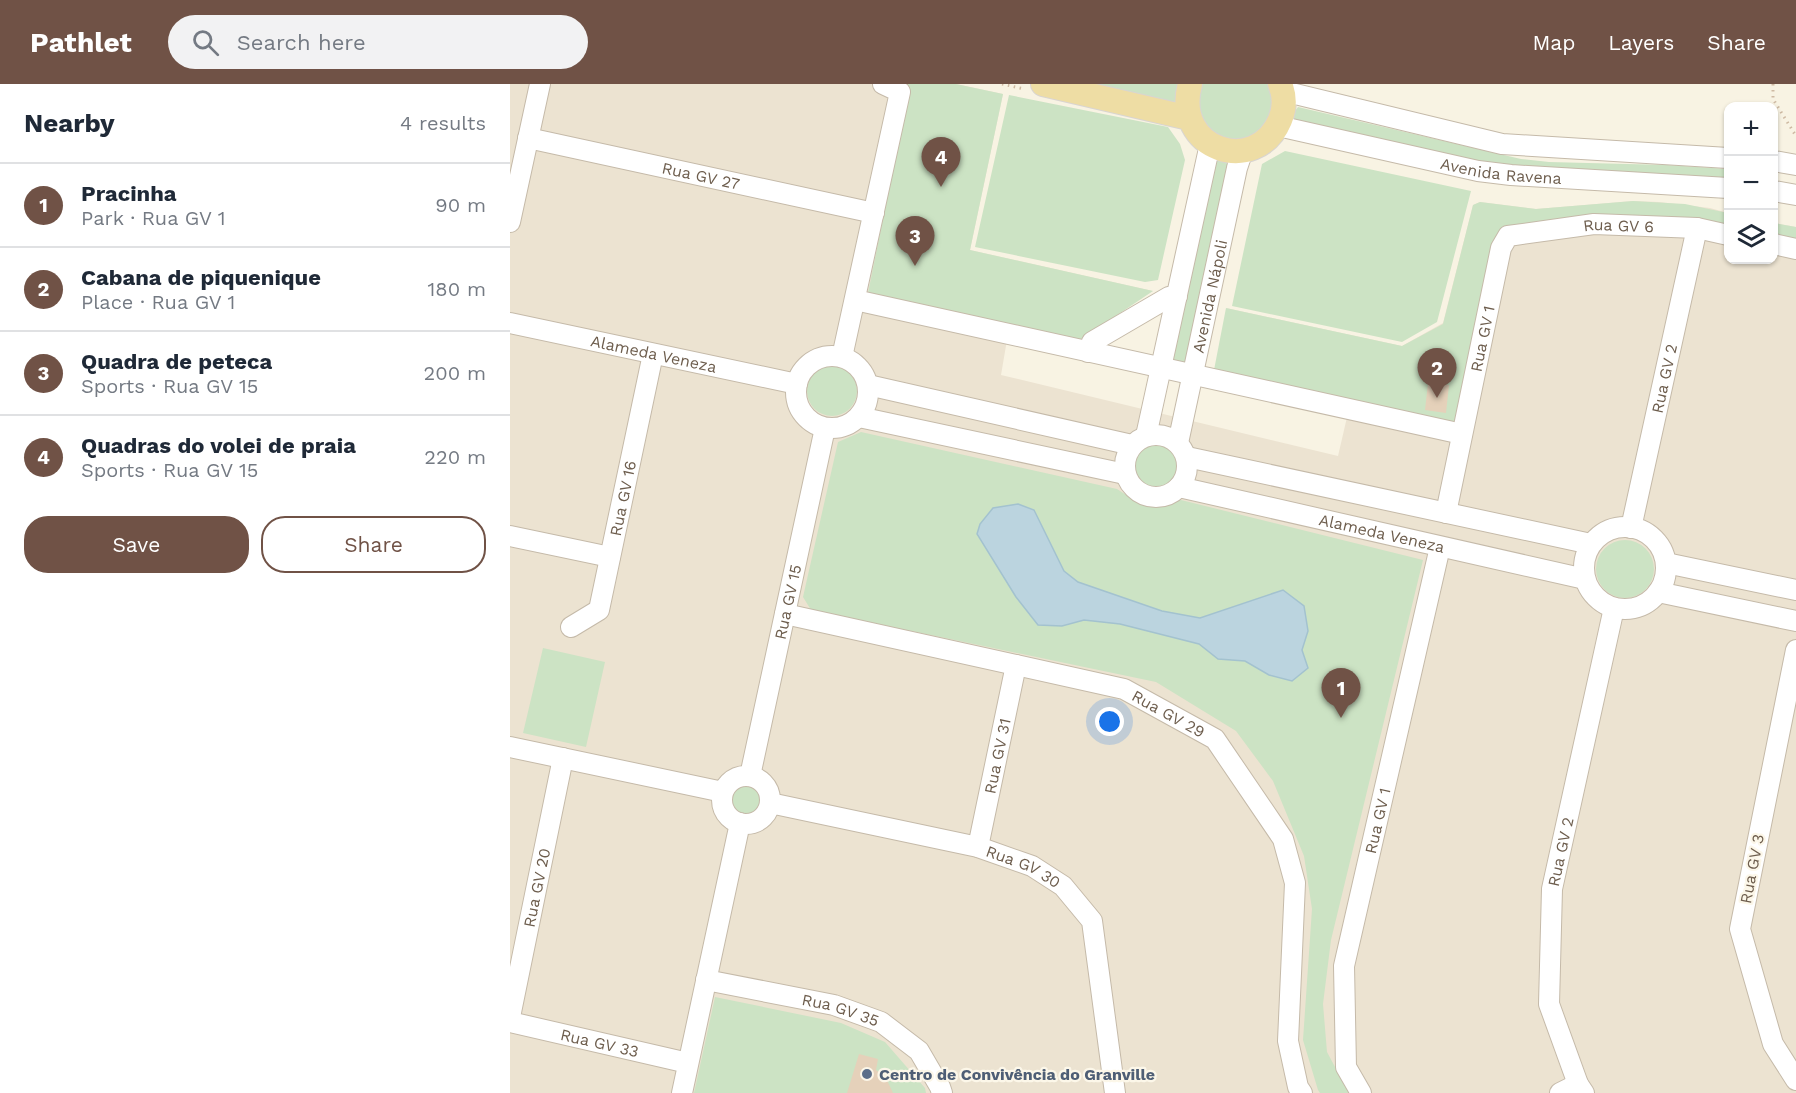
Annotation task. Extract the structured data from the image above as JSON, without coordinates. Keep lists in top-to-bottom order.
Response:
{
  "streets": {
    "street": [
      "Avenida Ravena",
      "Rua GV 27",
      "Rua GV 6",
      "Avenida Nápoli",
      "Rua GV 1",
      "Alameda Veneza",
      "Rua GV 2",
      "Rua GV 16",
      "Rua GV 15",
      "Rua GV 29",
      "Rua GV 31",
      "Rua GV 30",
      "Rua GV 3",
      "Rua GV 20",
      "Rua GV 35",
      "Rua GV 33"
    ]
  },
  "crossings": [
    ["Rua GV 6", "Rua GV 1"],
    ["Rua GV 6", "Rua GV 2"],
    ["Avenida Nápoli", "Alameda Veneza"],
    ["Rua GV 1", "Alameda Veneza"],
    ["Alameda Veneza", "Rua GV 2"],
    ["Alameda Veneza", "Rua GV 16"],
    ["Alameda Veneza", "Rua GV 15"],
    ["Rua GV 15", "Rua GV 29"],
    ["Rua GV 15", "Rua GV 30"],
    ["Rua GV 29", "Rua GV 31"],
    ["Rua GV 31", "Rua GV 30"]
  ],
  "places": ["Centro de Convivência do Granville"],
  "page": {
    "header": "Pathlet",
    "search": "Search here",
    "nav": ["Map", "Layers", "Share"],
    "heading": ["Nearby", "4 results"],
    "map_buttons": ["+", "−"],
    "pins": [
      "4",
      "3",
      "2",
      "1"
    ],
    "list": [
      {
        "mark": "1",
        "name": "Pracinha",
        "note": "Park · Rua GV 1",
        "value": "90 m"
      },
      {
        "mark": "2",
        "name": "Cabana de piquenique",
        "note": "Place · Rua GV 1",
        "value": "180 m"
      },
      {
        "mark": "3",
        "name": "Quadra de peteca",
        "note": "Sports · Rua GV 15",
        "value": "200 m"
      },
      {
        "mark": "4",
        "name": "Quadras do volei de praia",
        "note": "Sports · Rua GV 15",
        "value": "220 m"
      }
    ],
    "buttons": ["Save", "Share"]
  }
}
